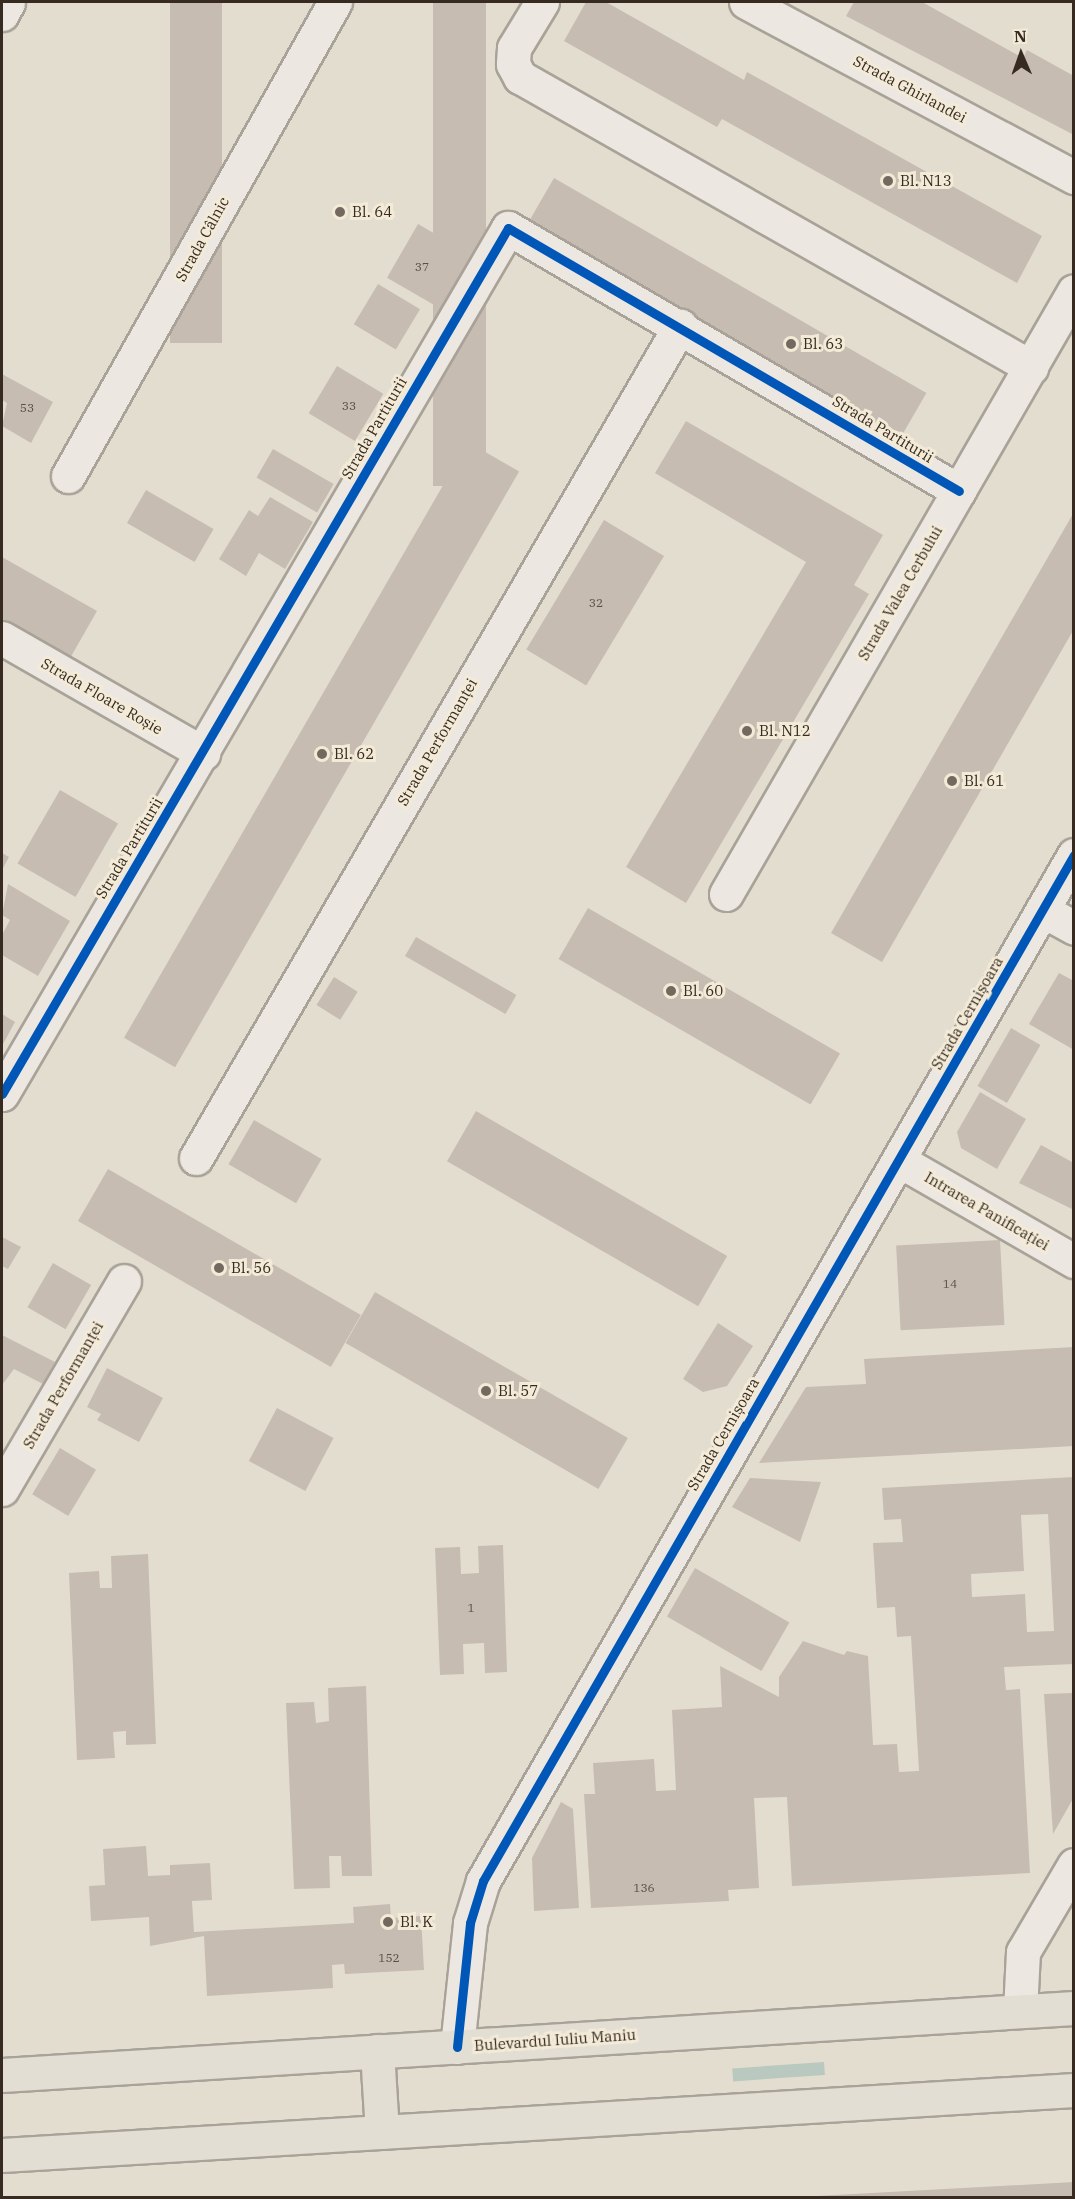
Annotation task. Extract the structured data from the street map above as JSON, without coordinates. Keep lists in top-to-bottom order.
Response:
{
  "streets": {
    "main road": ["Bulevardul Iuliu Maniu"],
    "street": [
      "Strada Ghirlandei",
      "Strada Câlnic",
      "Strada Partiturii",
      "Strada Valea Cerbului",
      "Strada Floare Roșie",
      "Strada Performanței",
      "Strada Cernișoara",
      "Intrarea Panificației"
    ]
  },
  "crossings": [
    ["Strada Partiturii", "Strada Valea Cerbului"],
    ["Strada Partiturii", "Strada Floare Roșie"],
    ["Strada Partiturii", "Strada Performanței"],
    ["Strada Cernișoara", "Intrarea Panificației"],
    ["Strada Cernișoara", "Bulevardul Iuliu Maniu"]
  ],
  "places": [
    "Bl. N13",
    "Bl. 64",
    "Bl. 63",
    "Bl. N12",
    "Bl. 62",
    "Bl. 61",
    "Bl. 60",
    "Bl. 56",
    "Bl. 57",
    "Bl. K"
  ],
  "house_numbers": [
    "37",
    "33",
    "53",
    "32",
    "14",
    "1",
    "136",
    "152"
  ],
  "north": "top"
}
